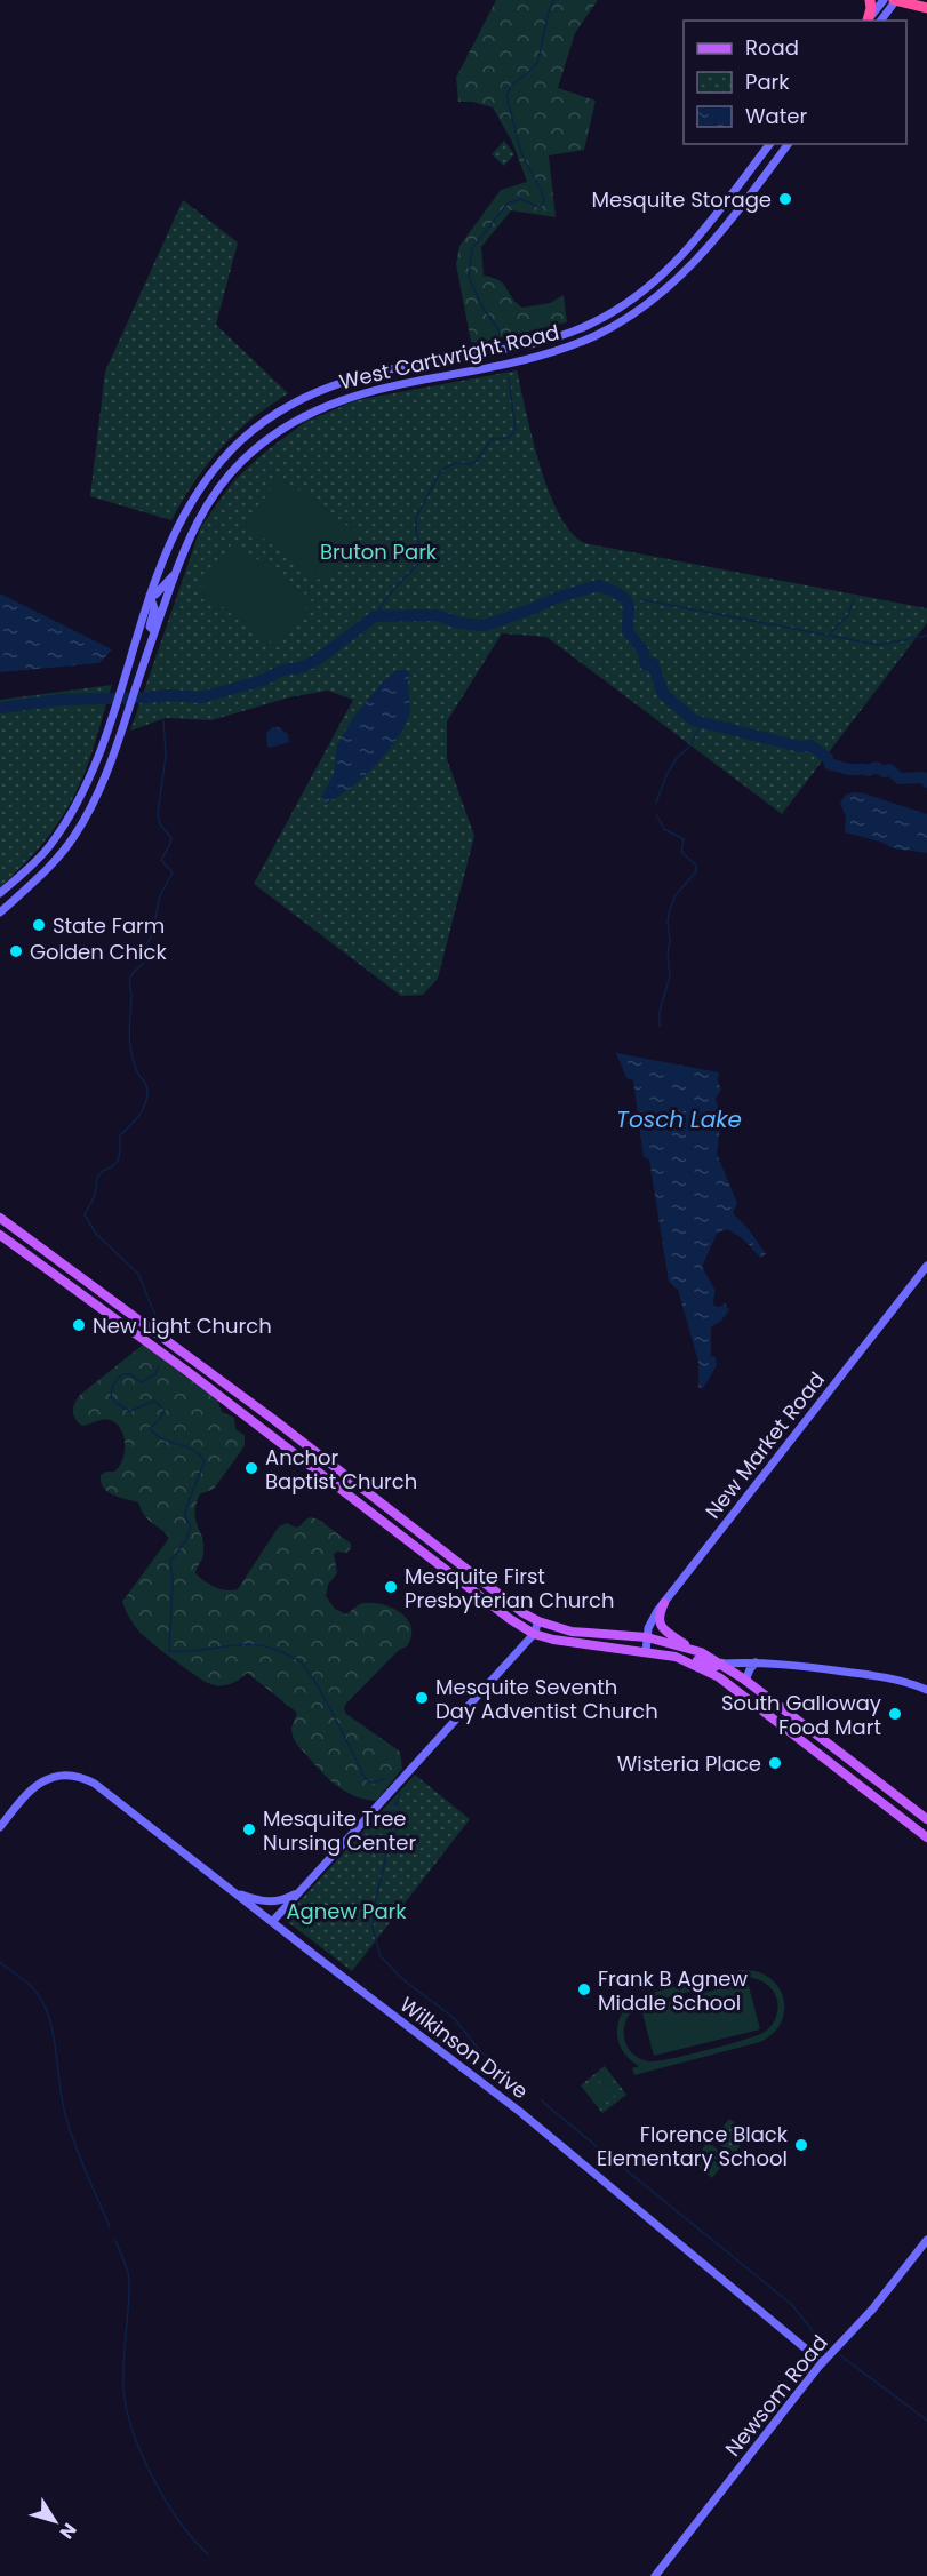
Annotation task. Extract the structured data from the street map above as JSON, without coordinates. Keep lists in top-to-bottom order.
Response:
{
  "streets": {
    "main road": [
      "West Cartwright Road",
      "New Market Road",
      "Wilkinson Drive",
      "Newsom Road"
    ]
  },
  "crossings": [
    ["Wilkinson Drive", "Newsom Road"]
  ],
  "water": ["Tosch Lake"],
  "parks": ["Bruton Park", "Agnew Park"],
  "places": [
    "Mesquite Storage",
    "State Farm",
    "Golden Chick",
    "New Light Church",
    "Anchor Baptist Church",
    "Mesquite First Presbyterian Church",
    "Mesquite Seventh Day Adventist Church",
    "South Galloway Food Mart",
    "Wisteria Place",
    "Mesquite Tree Nursing Center",
    "Frank B Agnew Middle School",
    "Florence Black Elementary School"
  ],
  "legend": ["Road", "Park", "Water"],
  "north": "bottom right"
}
